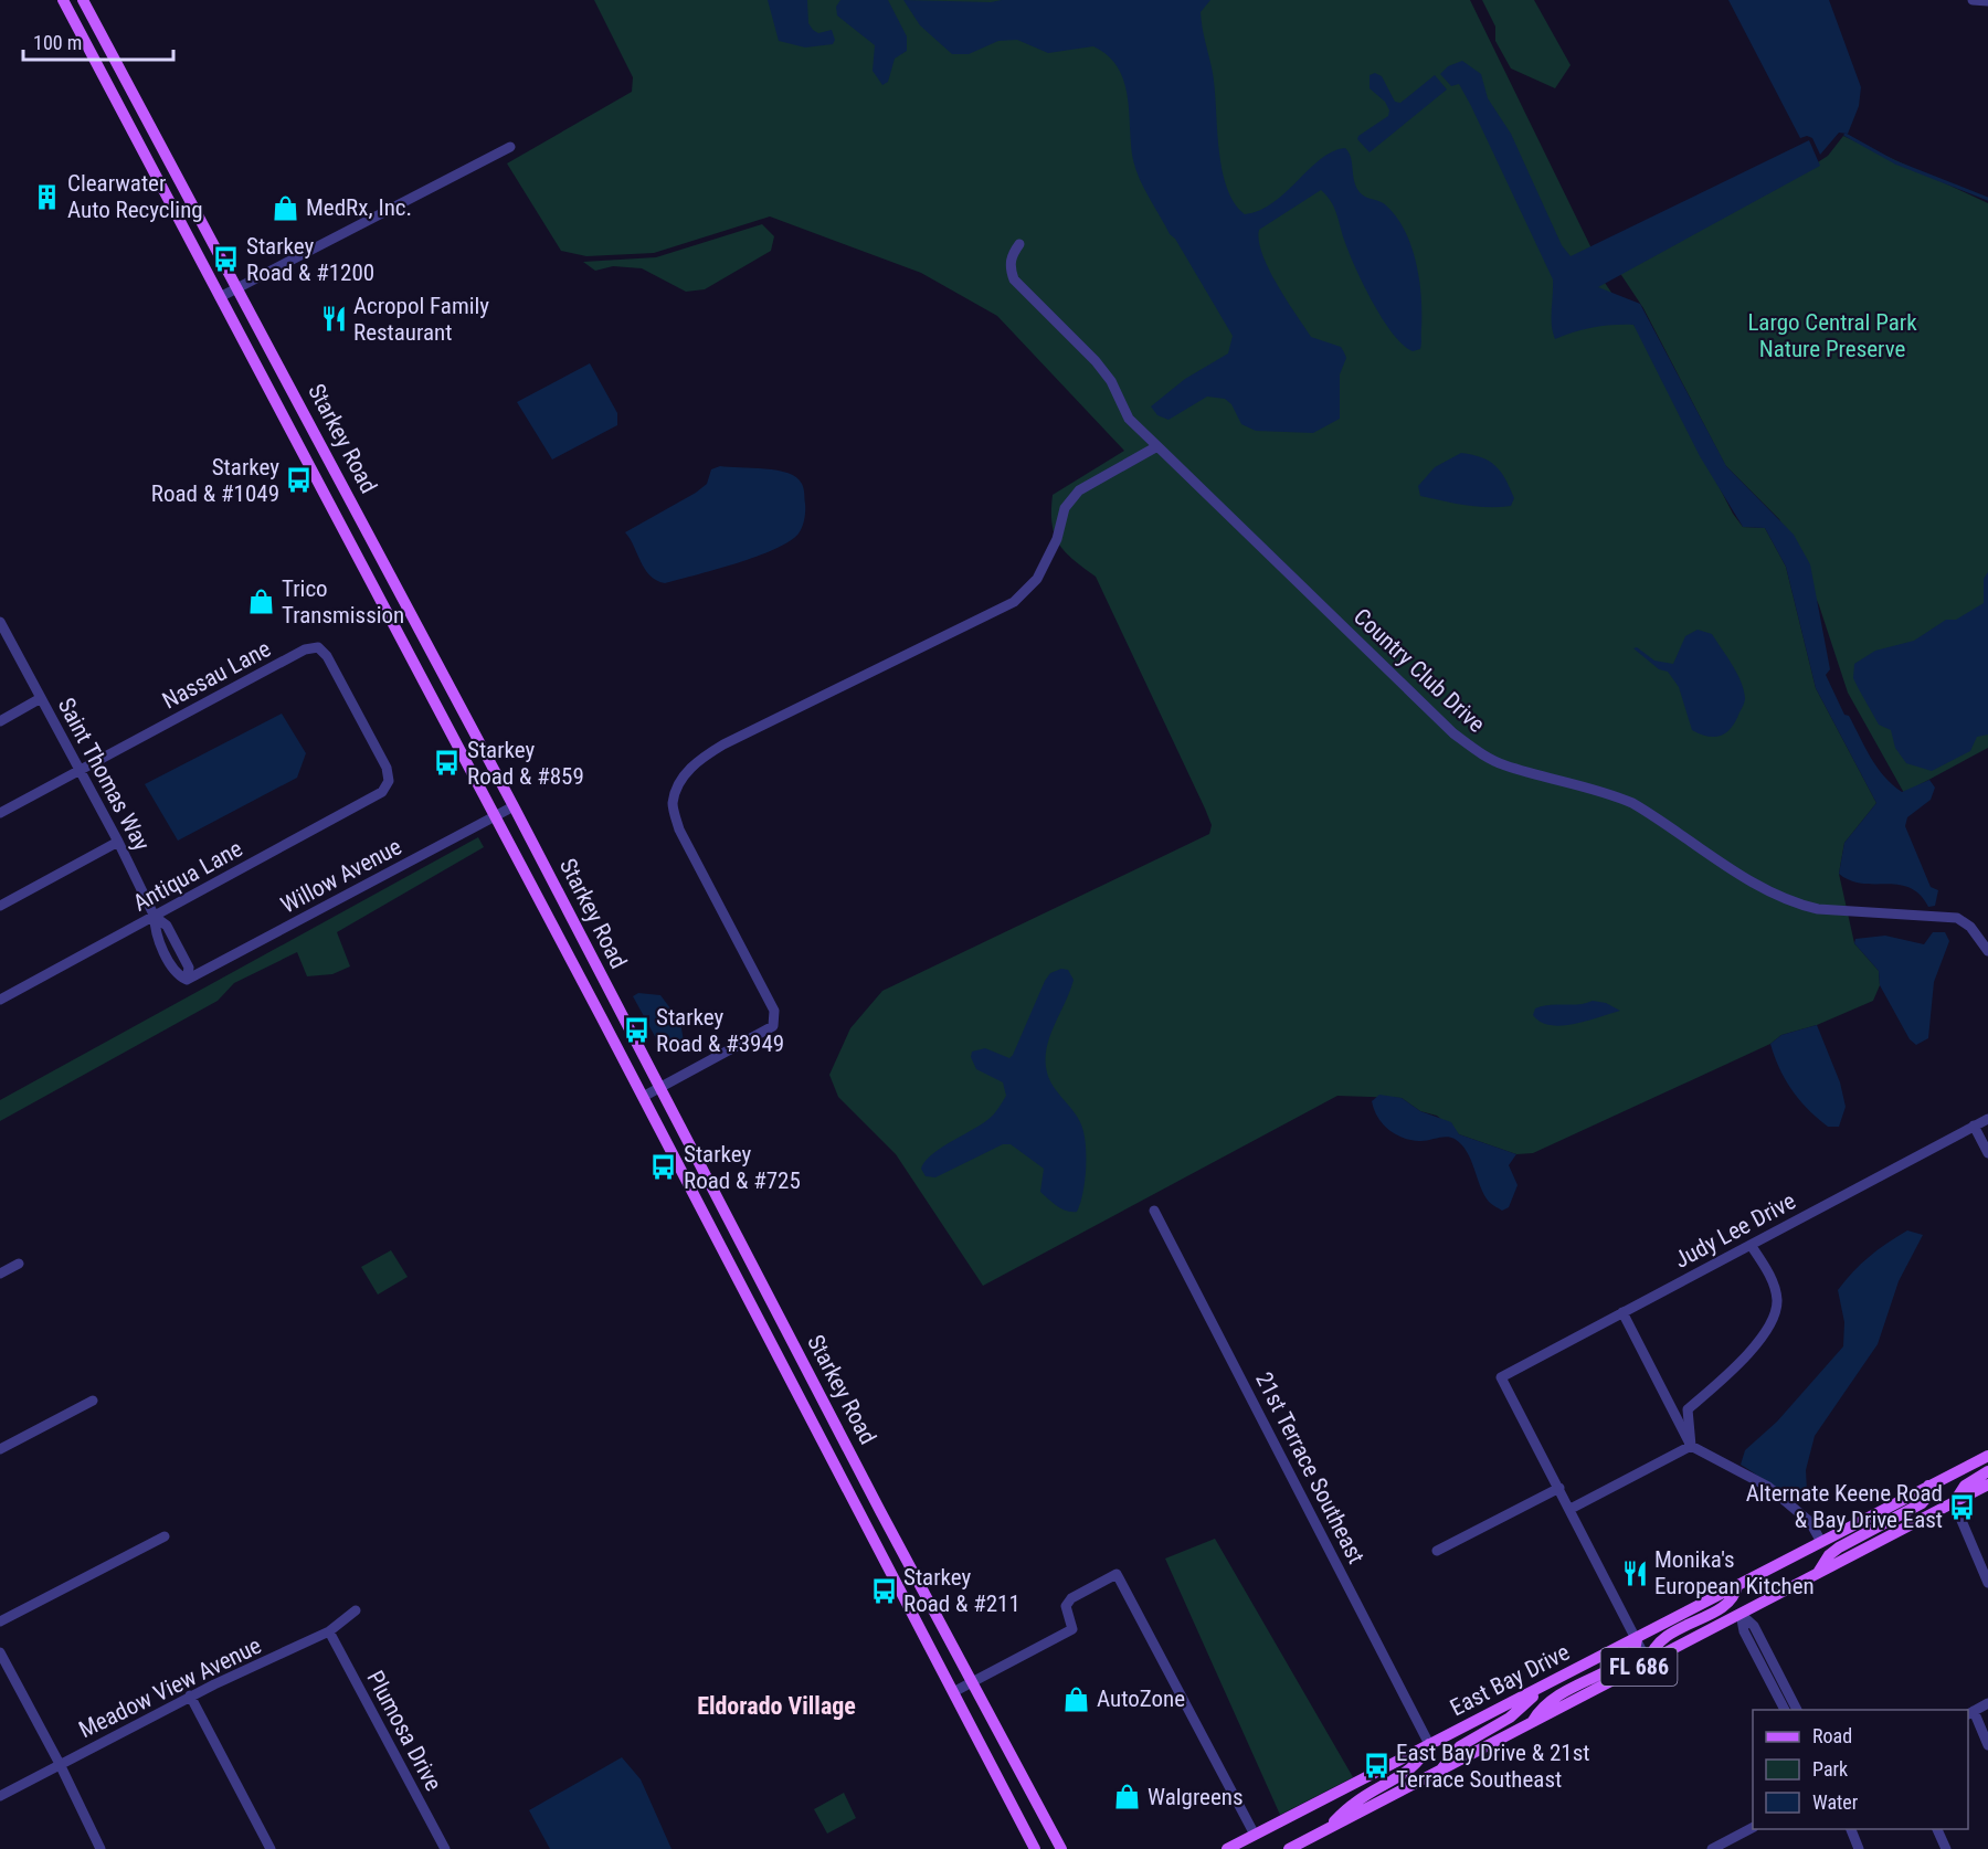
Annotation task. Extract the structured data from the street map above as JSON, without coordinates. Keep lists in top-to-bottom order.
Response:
{
  "streets": {
    "main road": ["Starkey Road", "FL 686", "East Bay Drive"],
    "street": [
      "Country Club Drive",
      "Nassau Lane",
      "Saint Thomas Way",
      "Antiqua Lane",
      "Willow Avenue",
      "Judy Lee Drive",
      "21st Terrace Southeast",
      "Meadow View Avenue",
      "Plumosa Drive"
    ]
  },
  "crossings": [
    ["Starkey Road", "Willow Avenue"],
    ["Nassau Lane", "Saint Thomas Way"],
    ["Nassau Lane", "Antiqua Lane"],
    ["Saint Thomas Way", "Antiqua Lane"],
    ["Saint Thomas Way", "Willow Avenue"],
    ["21st Terrace Southeast", "East Bay Drive"],
    ["Meadow View Avenue", "Plumosa Drive"]
  ],
  "districts": ["Eldorado Village"],
  "parks": ["Largo Central Park Nature Preserve"],
  "places": {
    "building": ["Clearwater Auto Recycling"],
    "shop": [
      "MedRx, Inc.",
      "Trico Transmission",
      "AutoZone",
      "Walgreens"
    ],
    "bus stop": [
      "Starkey Road & #1200",
      "Starkey Road & #1049",
      "Starkey Road & #859",
      "Starkey Road & #3949",
      "Starkey Road & #725",
      "Alternate Keene Road & Bay Drive East",
      "Starkey Road & #211",
      "East Bay Drive & 21st Terrace Southeast"
    ],
    "restaurant": ["Acropol Family Restaurant", "Monika's European Kitchen"]
  },
  "legend": ["Road", "Park", "Water"],
  "scale_bar": "100 m"
}
